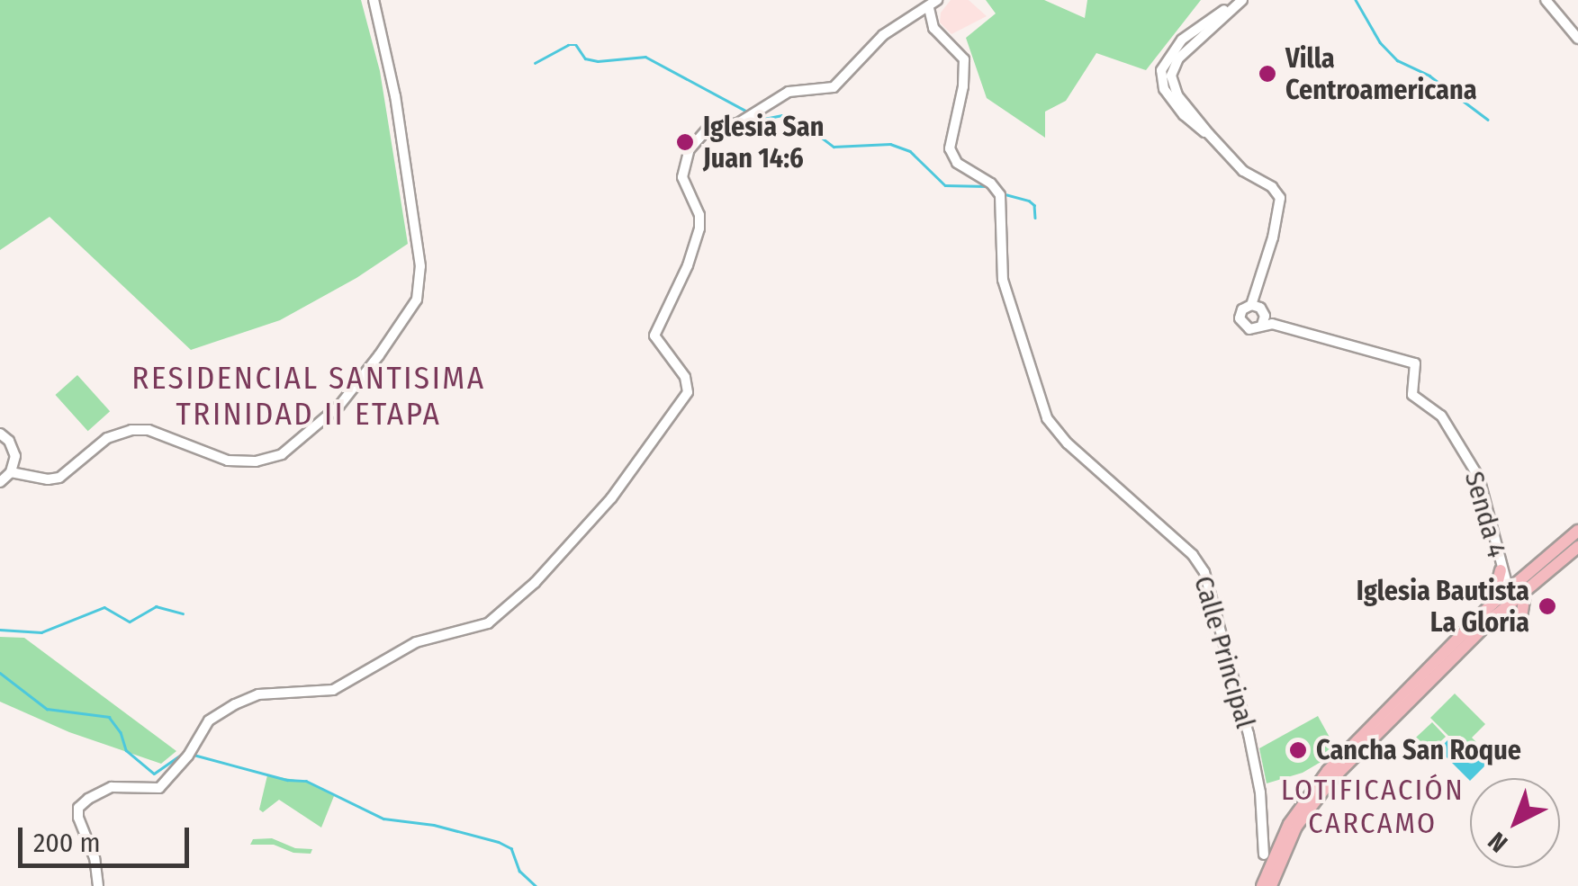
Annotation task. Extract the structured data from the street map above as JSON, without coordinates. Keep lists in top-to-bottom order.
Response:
{
  "streets": {
    "street": ["Senda 4", "Calle Principal"]
  },
  "districts": ["RESIDENCIAL SANTISIMA TRINIDAD II ETAPA", "LOTIFICACIÓN CARCAMO"],
  "places": [
    "Villa Centroamericana",
    "Iglesia San Juan 14:6",
    "Iglesia Bautista La Gloria",
    "Cancha San Roque"
  ],
  "scale_bar": "200 m",
  "north": "bottom left"
}
